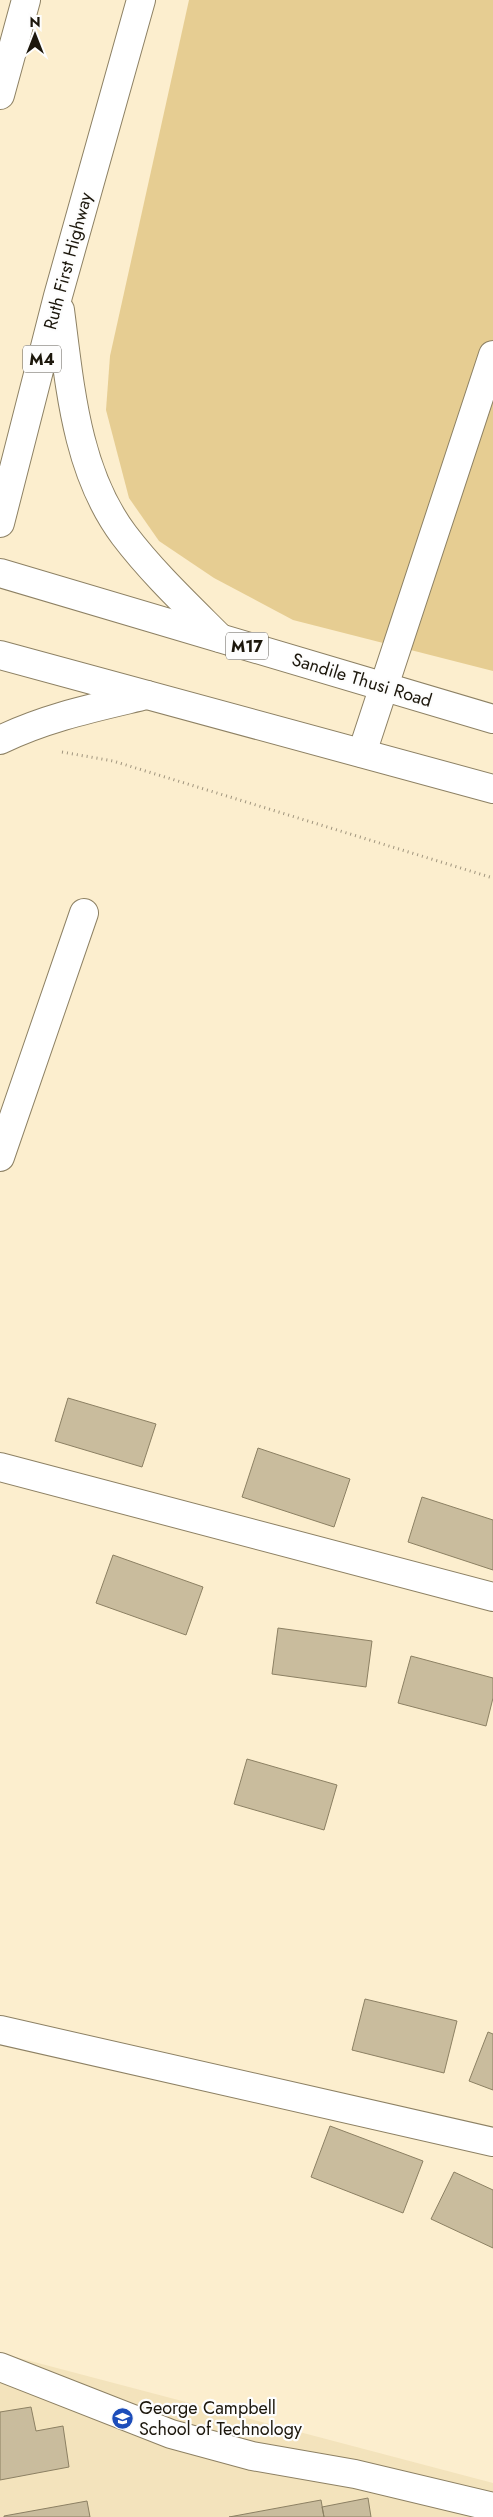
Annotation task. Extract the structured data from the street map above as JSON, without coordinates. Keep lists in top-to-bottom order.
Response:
{
  "streets": {
    "main road": [
      "Ruth First Highway",
      "M4",
      "M17",
      "Sandile Thusi Road"
    ]
  },
  "places": {
    "school or university": ["George Campbell School of Technology"]
  },
  "north": "top"
}
